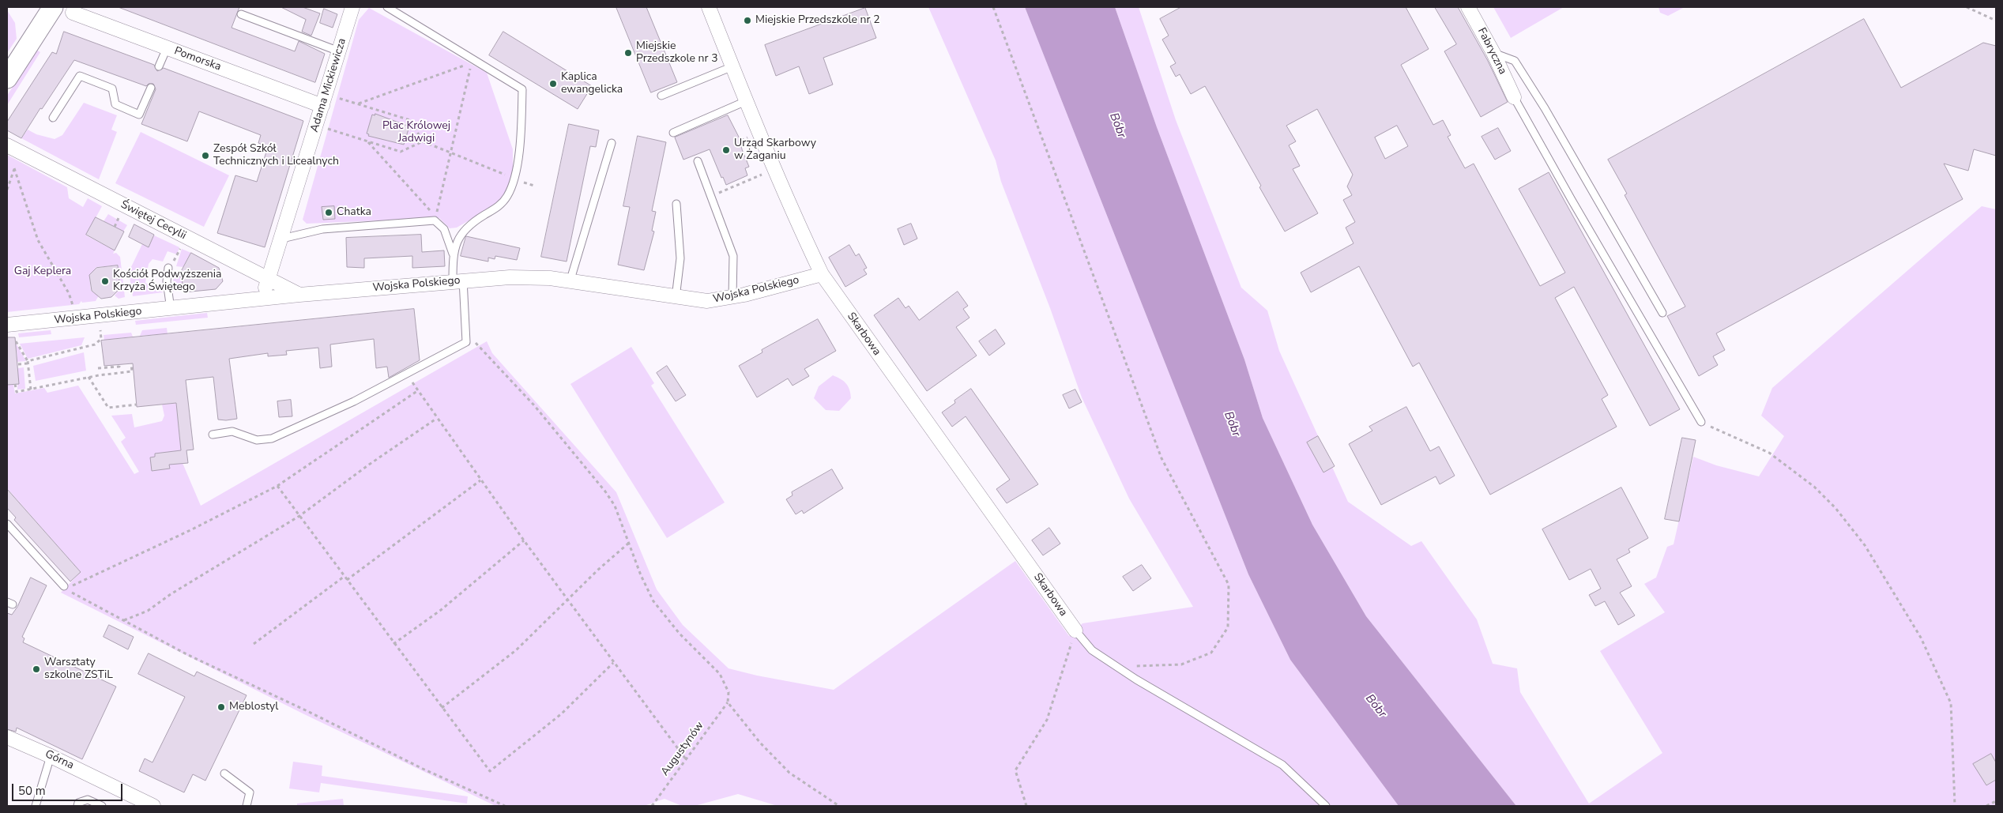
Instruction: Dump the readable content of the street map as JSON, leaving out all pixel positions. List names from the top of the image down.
{
  "streets": {
    "street": [
      "Fabryczna",
      "Pomorska",
      "Adama Mickiewicza",
      "Świętej Cecylii",
      "Wojska Polskiego",
      "Skarbowa",
      "Górna"
    ],
    "path": ["Augustynów"]
  },
  "crossings": [
    ["Pomorska", "Adama Mickiewicza"],
    ["Adama Mickiewicza", "Świętej Cecylii"],
    ["Adama Mickiewicza", "Wojska Polskiego"],
    ["Świętej Cecylii", "Wojska Polskiego"],
    ["Wojska Polskiego", "Skarbowa"]
  ],
  "water": ["Bóbr"],
  "parks": ["Plac Królowej Jadwigi", "Gaj Keplera"],
  "places": [
    "Miejskie Przedszkole nr 2",
    "Miejskie Przedszkole nr 3",
    "Kaplica ewangelicka",
    "Urząd Skarbowy w Żaganiu",
    "Zespół Szkół Technicznych i Licealnych",
    "Chatka",
    "Kościół Podwyższenia Krzyża Świętego",
    "Warsztaty szkolne ZSTiL",
    "Meblostyl"
  ],
  "scale_bar": "50 m"
}
